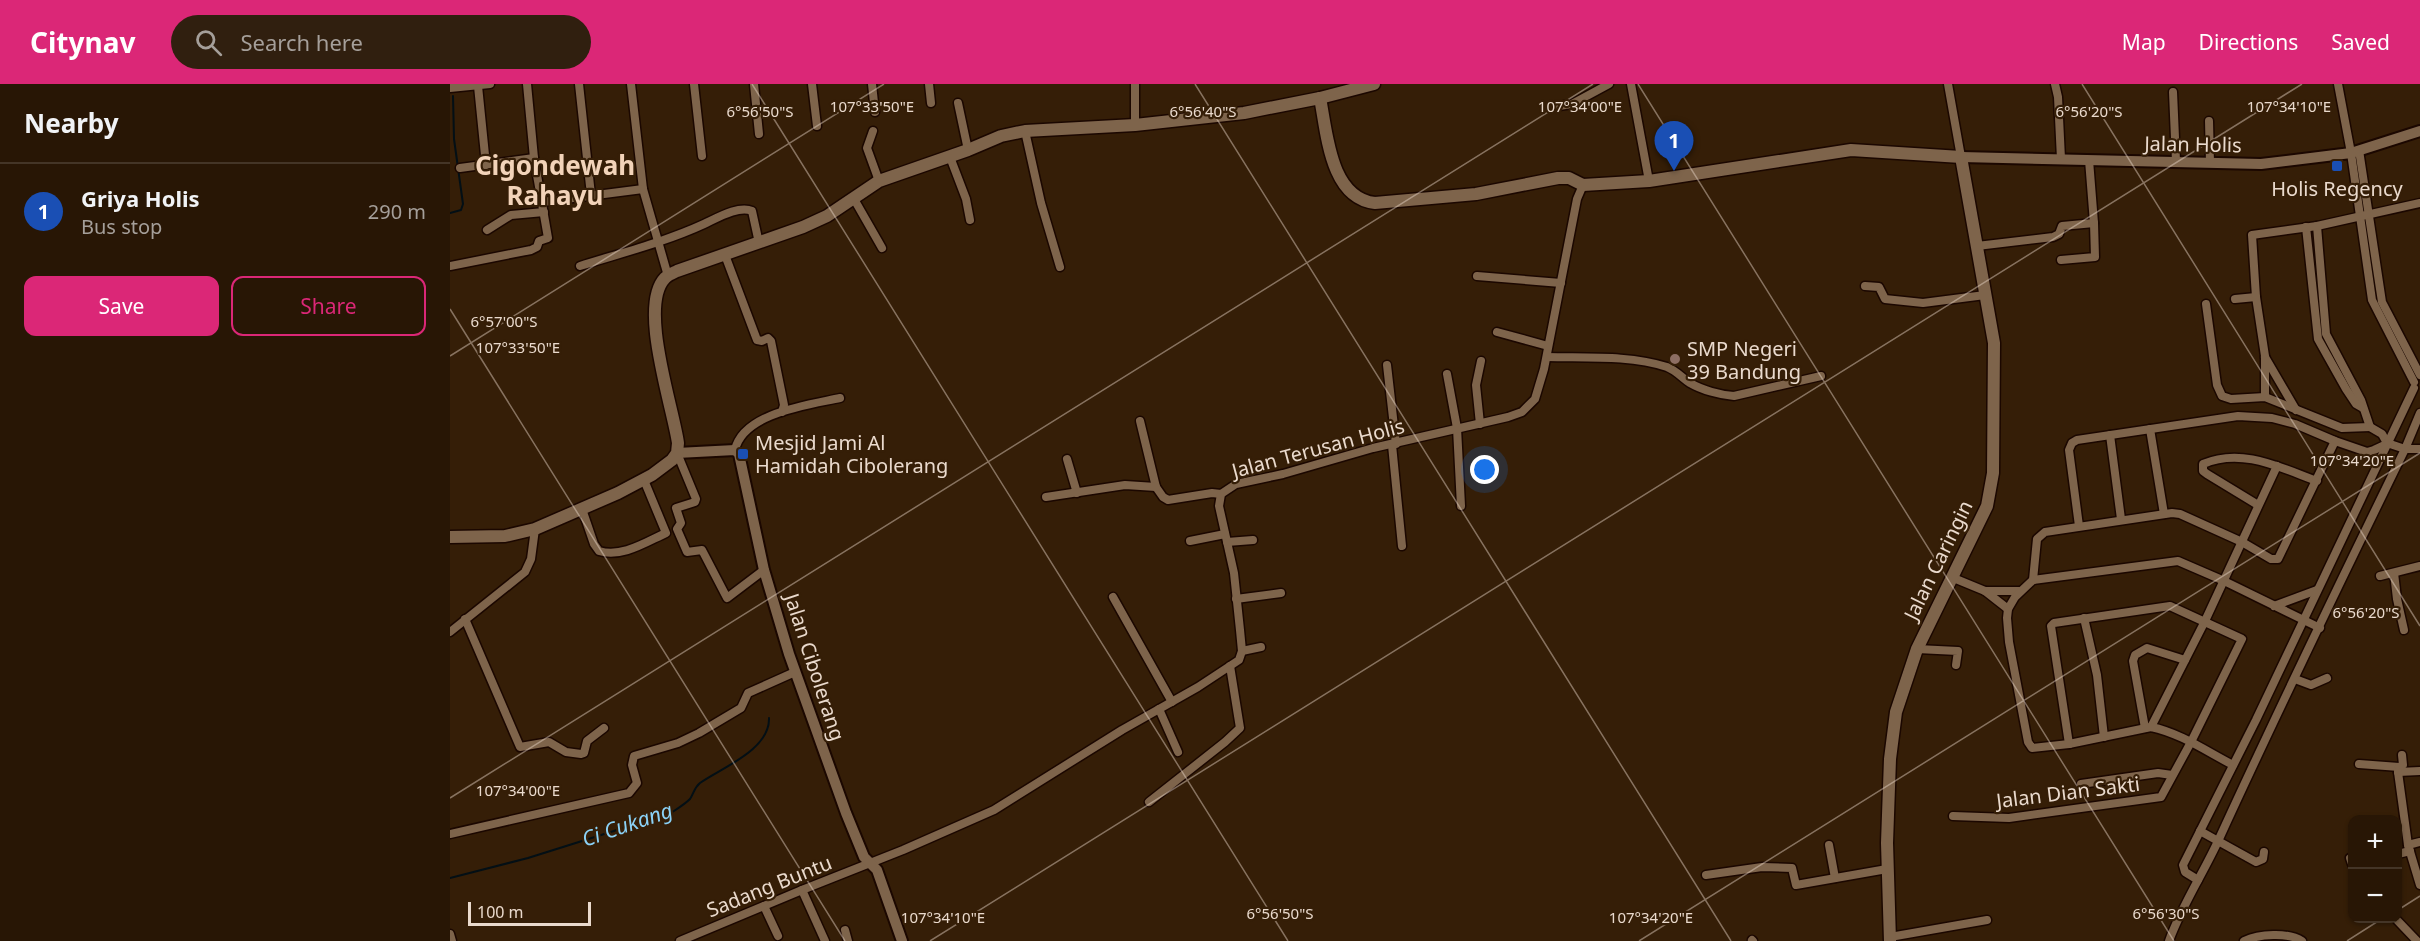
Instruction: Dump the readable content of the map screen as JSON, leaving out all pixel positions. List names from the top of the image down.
{
  "streets": {
    "main road": ["Jalan Caringin"],
    "street": [
      "Jalan Holis",
      "Jalan Terusan Holis",
      "Jalan Cibolerang",
      "Jalan Dian Sakti",
      "Sadang Buntu"
    ]
  },
  "crossings": [
    ["Jalan Holis", "Jalan Caringin"],
    ["Jalan Cibolerang", "Sadang Buntu"]
  ],
  "districts": ["Cigondewah Rahayu"],
  "water": ["Ci Cukang"],
  "places": {
    "transit": ["Holis Regency", "Mesjid Jami Al Hamidah Cibolerang"],
    "other": ["SMP Negeri 39 Bandung"]
  },
  "scale_bar": "100 m",
  "page": {
    "header": "Citynav",
    "search": "Search here",
    "nav": ["Map", "Directions", "Saved"],
    "heading": "Nearby",
    "pins": "1",
    "list": [
      {
        "mark": "1",
        "name": "Griya Holis",
        "note": "Bus stop",
        "value": "290 m"
      }
    ],
    "buttons": ["Save", "Share"],
    "map_buttons": ["+", "−"],
    "scale": "100 m"
  },
  "coordinates": [
    "107°33'50\"E",
    "107°34'00\"E",
    "107°34'10\"E",
    "6°56'50\"S",
    "6°56'40\"S",
    "6°56'20\"S",
    "6°57'00\"S",
    "107°34'20\"E",
    "6°56'30\"S"
  ]
}
